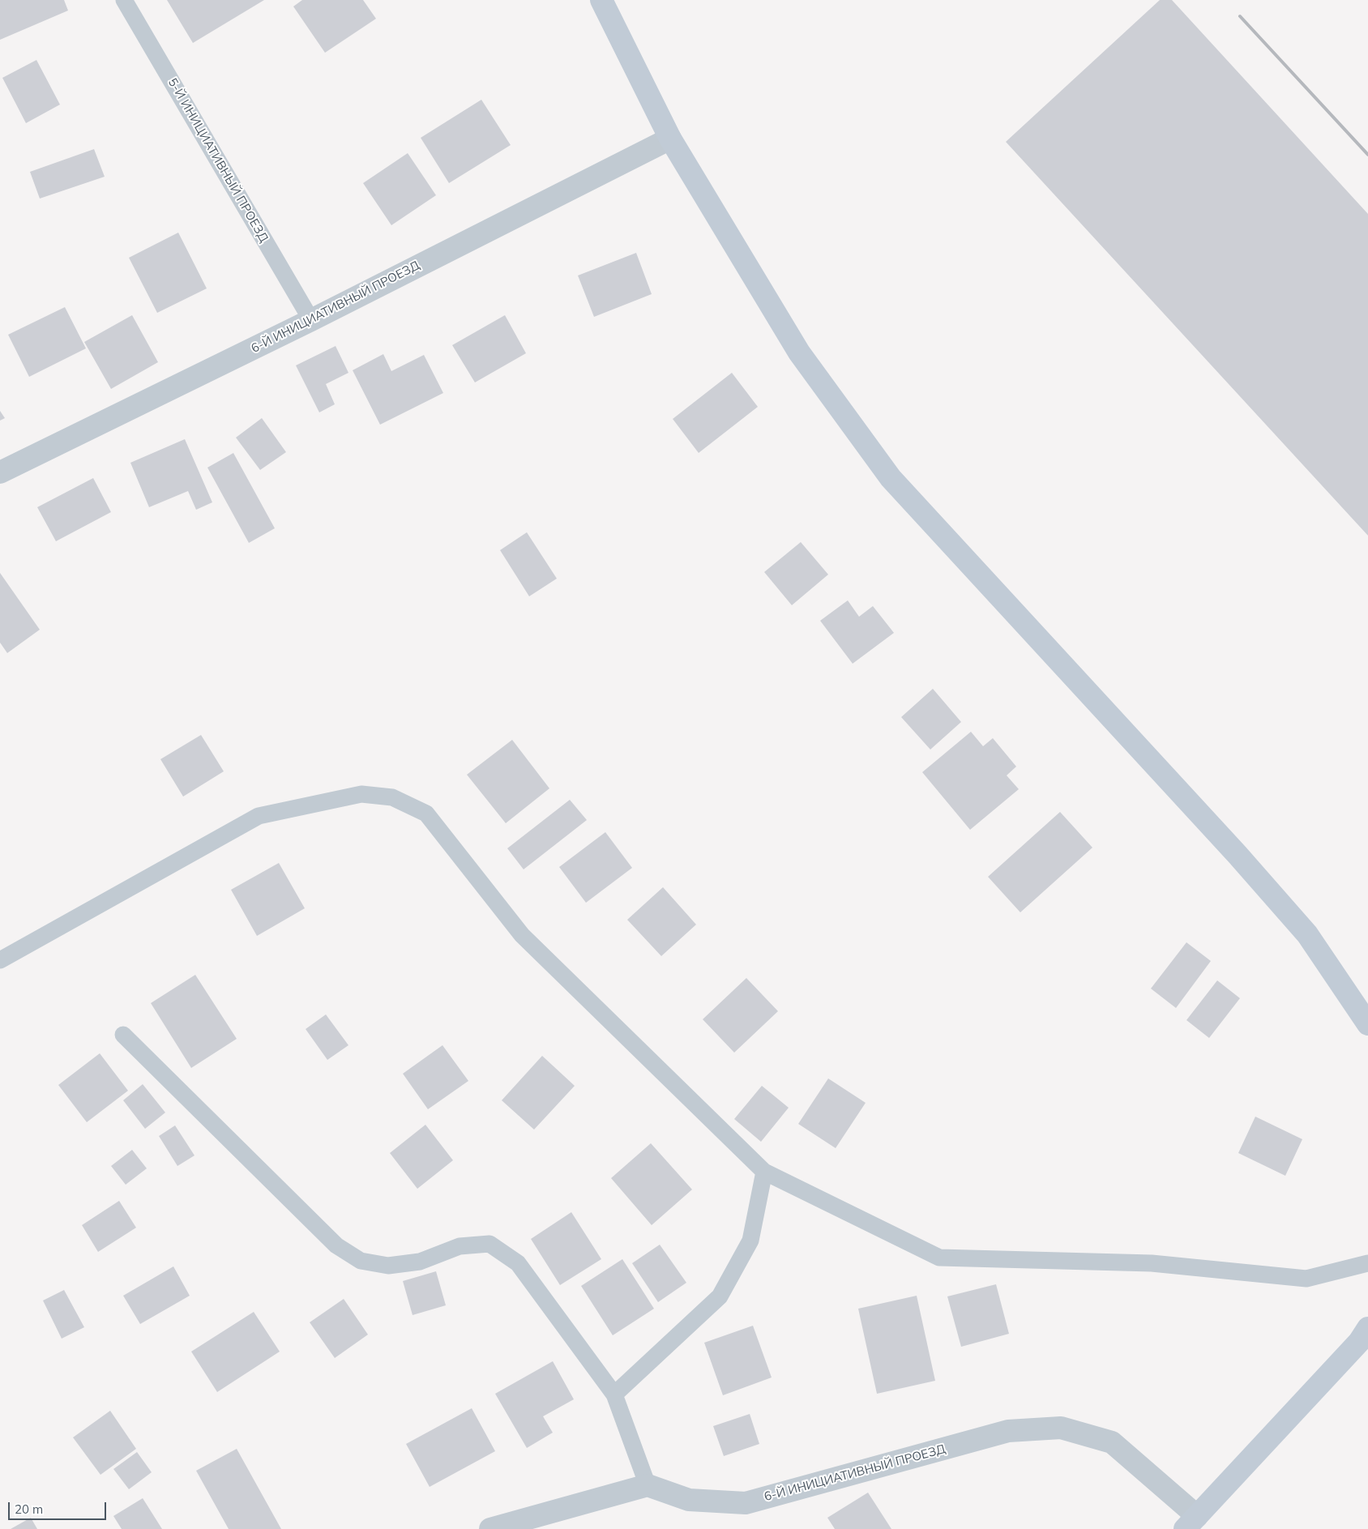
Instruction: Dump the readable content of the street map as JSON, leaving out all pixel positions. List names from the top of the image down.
{
  "streets": {
    "street": ["6-Й ИНИЦИАТИВНЫЙ ПРОЕЗД"],
    "lane": ["5-Й ИНИЦИАТИВНЫЙ ПРОЕЗД"]
  },
  "crossings": [
    ["5-Й ИНИЦИАТИВНЫЙ ПРОЕЗД", "6-Й ИНИЦИАТИВНЫЙ ПРОЕЗД"]
  ],
  "scale_bar": "20 m"
}
